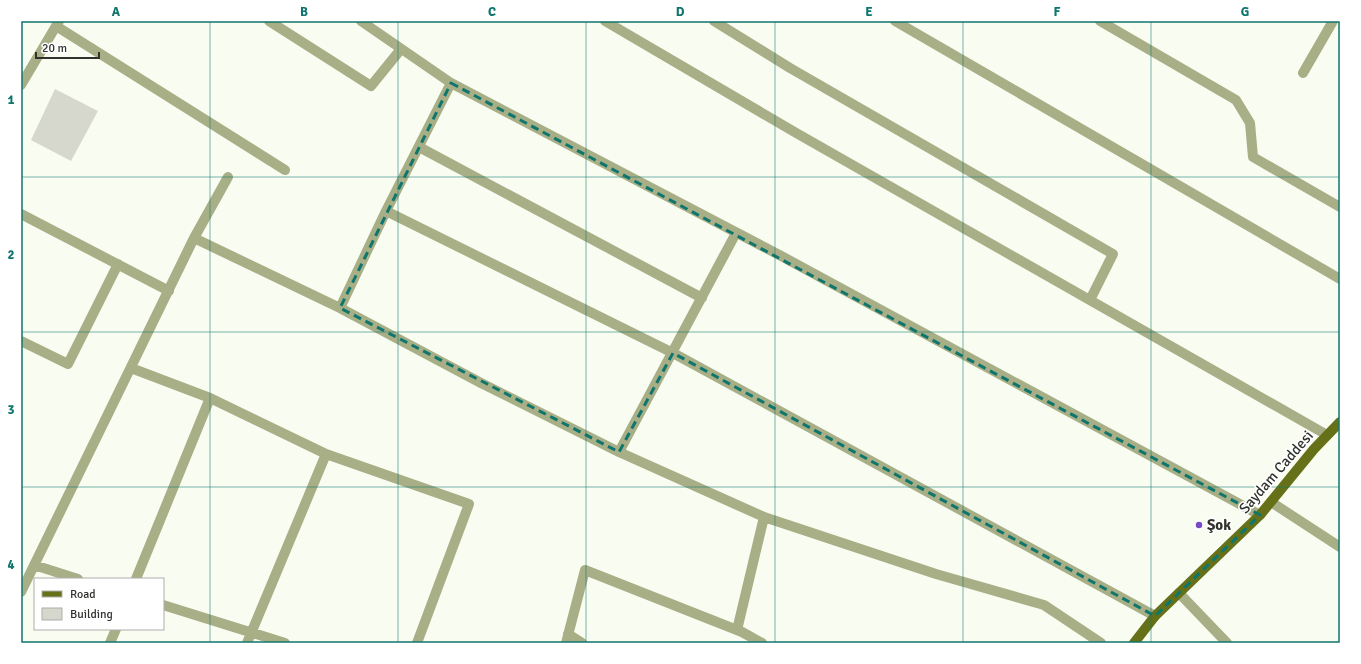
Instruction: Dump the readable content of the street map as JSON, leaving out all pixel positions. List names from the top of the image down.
{
  "streets": {
    "main road": ["Saydam Caddesi"]
  },
  "places": ["Şok"],
  "legend": ["Road", "Building"],
  "scale_bar": "20 m",
  "grid": {
    "columns": [
      "A",
      "B",
      "C",
      "D",
      "E",
      "F",
      "G"
    ],
    "rows": [
      "1",
      "2",
      "3",
      "4"
    ]
  }
}
